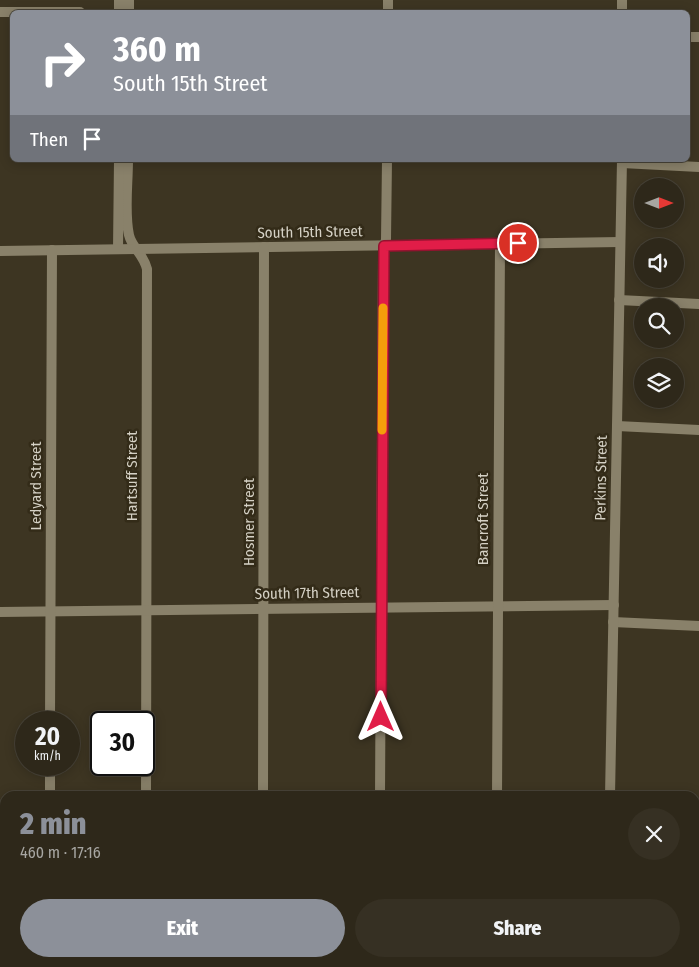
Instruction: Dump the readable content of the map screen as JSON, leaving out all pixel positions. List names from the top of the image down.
{
  "streets": {
    "street": [
      "South 15th Street",
      "Hartsuff Street",
      "Perkins Street",
      "Ledyard Street",
      "Bancroft Street",
      "Hosmer Street",
      "South 17th Street"
    ]
  },
  "crossings": [
    ["South 15th Street", "Hartsuff Street"],
    ["South 15th Street", "Perkins Street"],
    ["South 15th Street", "Ledyard Street"],
    ["South 15th Street", "Bancroft Street"],
    ["South 15th Street", "Hosmer Street"],
    ["Hartsuff Street", "South 17th Street"],
    ["Perkins Street", "South 17th Street"],
    ["Ledyard Street", "South 17th Street"],
    ["Bancroft Street", "South 17th Street"],
    ["Hosmer Street", "South 17th Street"]
  ],
  "north": "right",
  "page": {
    "turn": ["360 m", "South 15th Street"],
    "then": "Then",
    "speed": "20 km/h",
    "limit": "30",
    "heading": ["2 min", "460 m · 17:16"],
    "buttons": ["Exit", "Share"]
  }
}
